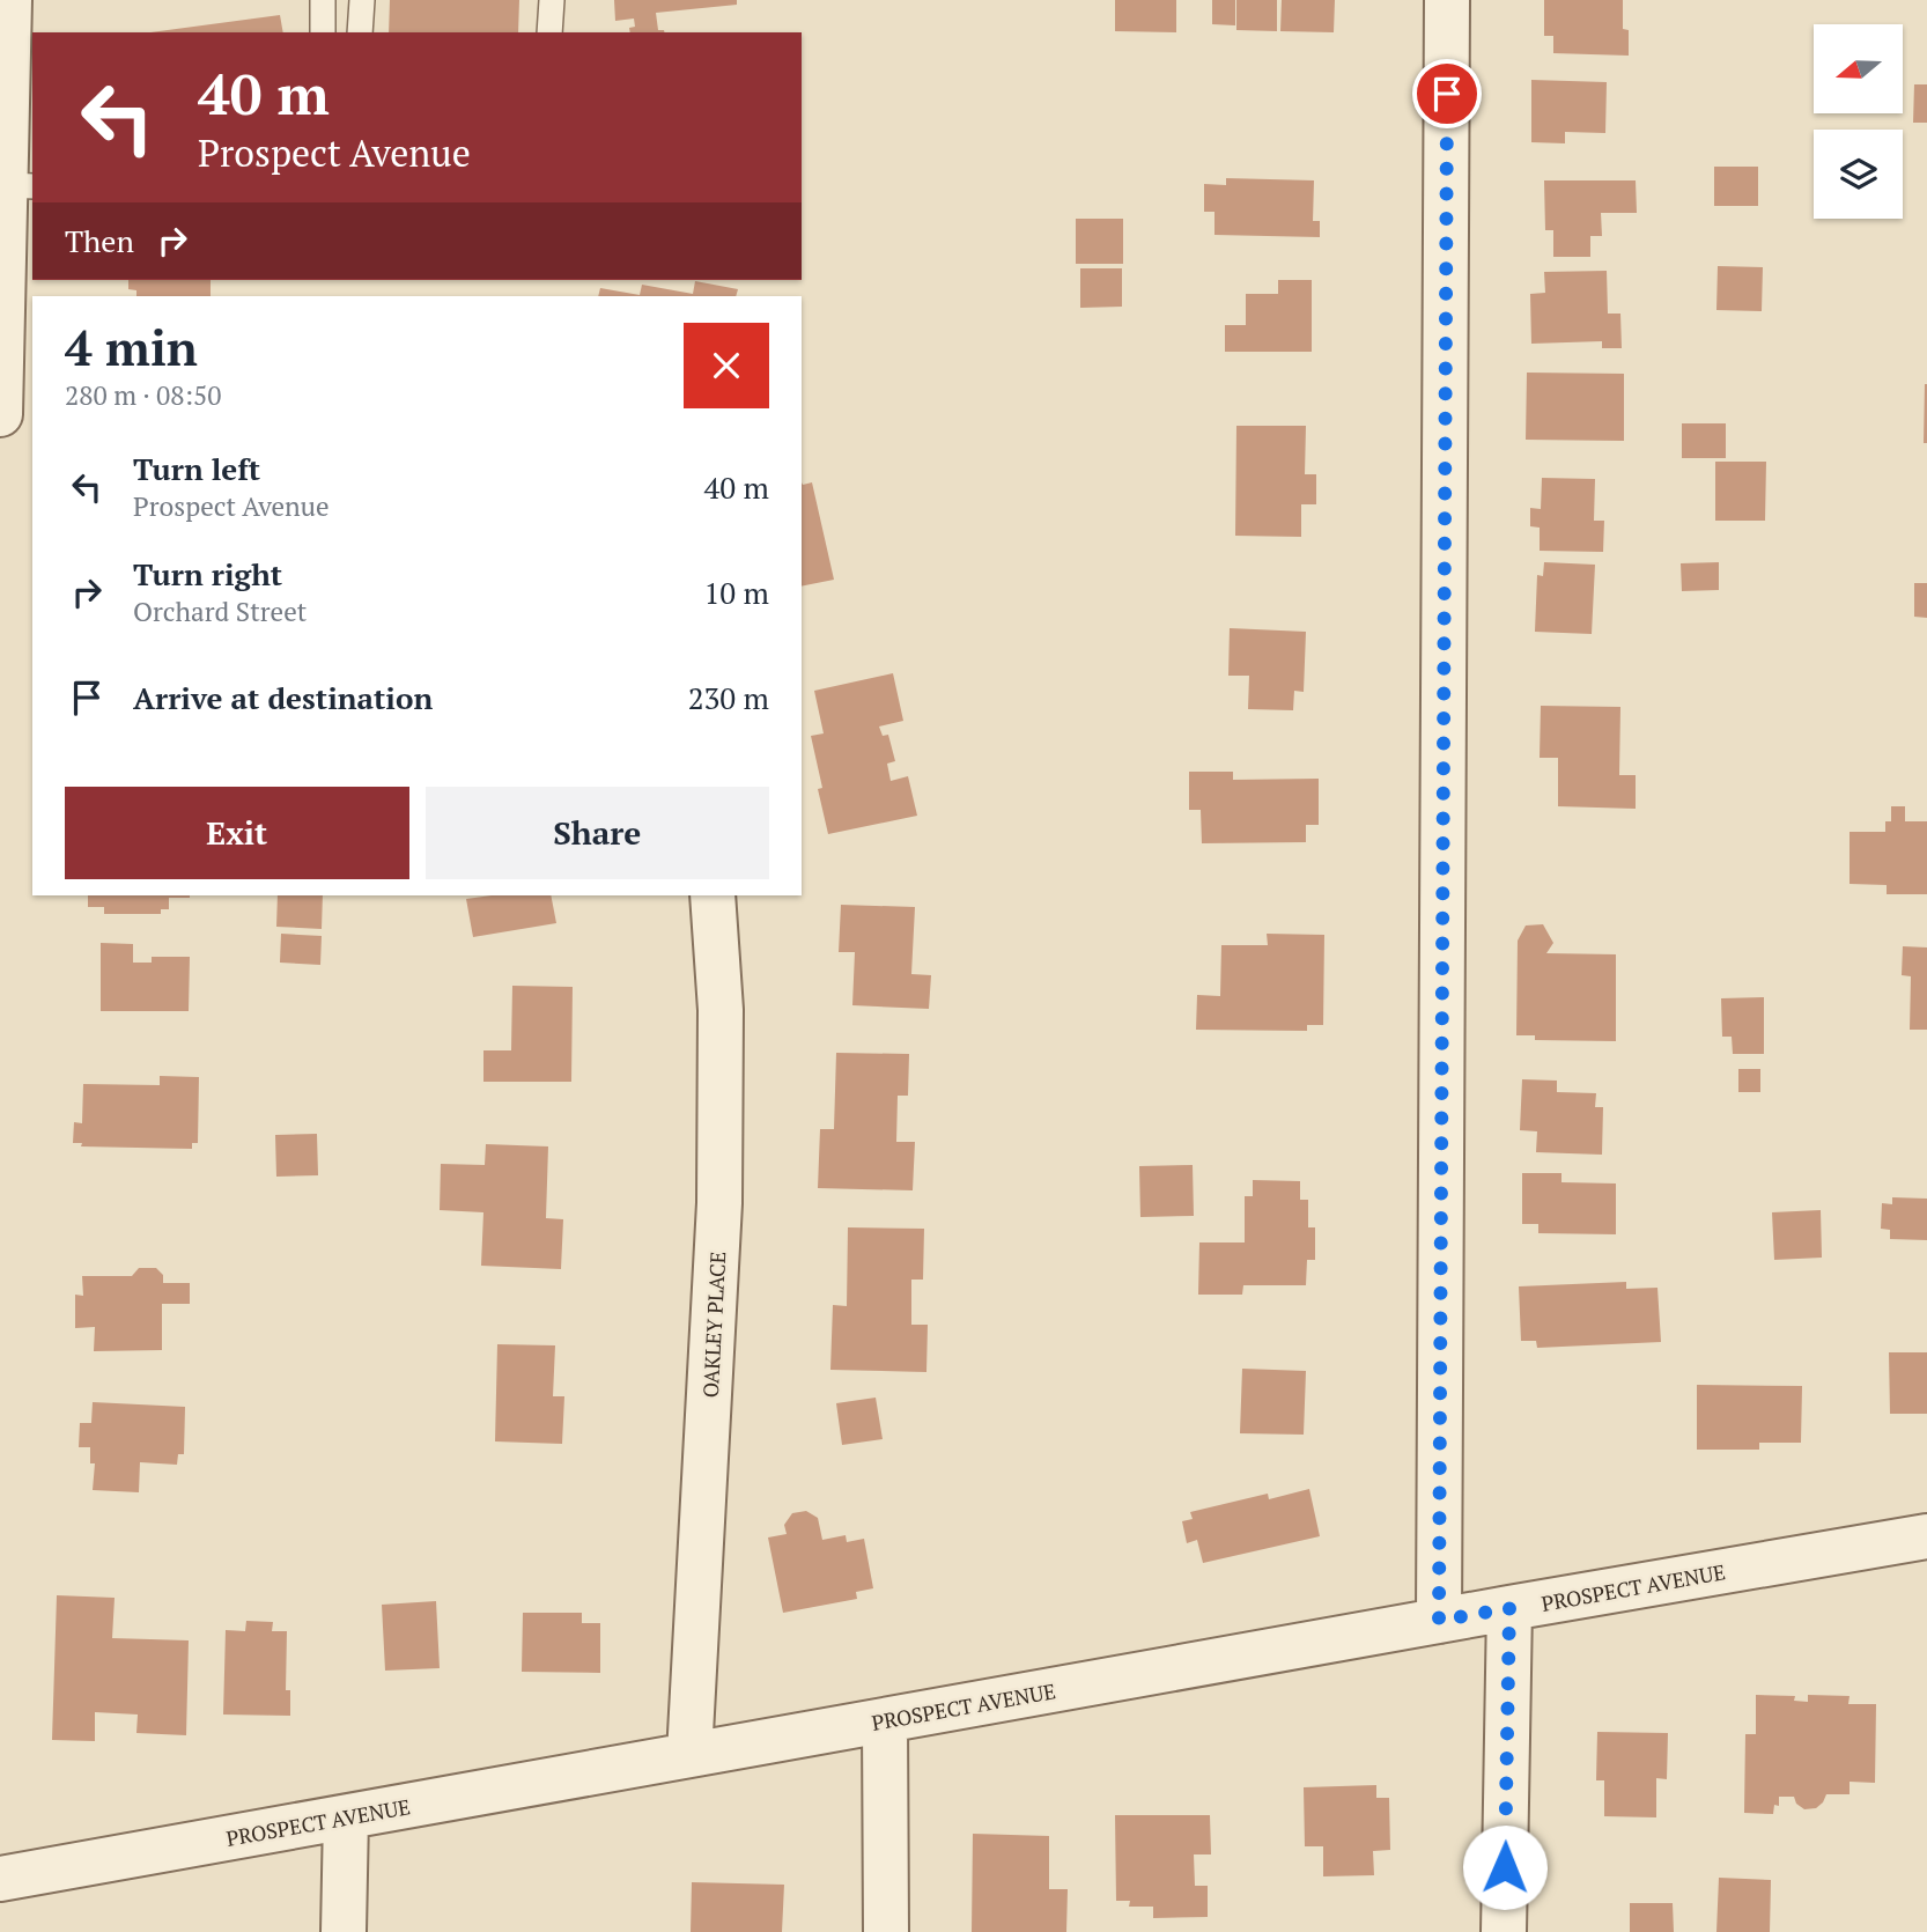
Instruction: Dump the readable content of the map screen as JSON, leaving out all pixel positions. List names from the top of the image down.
{
  "streets": {
    "street": ["OAKLEY PLACE", "PROSPECT AVENUE"]
  },
  "crossings": [
    ["OAKLEY PLACE", "PROSPECT AVENUE"]
  ],
  "north": "left",
  "page": {
    "turn": ["40 m", "Prospect Avenue"],
    "then": "Then",
    "heading": ["4 min", "280 m · 08:50"],
    "list": [
      {
        "name": "Turn left",
        "note": "Prospect Avenue",
        "value": "40 m"
      },
      {
        "name": "Turn right",
        "note": "Orchard Street",
        "value": "10 m"
      },
      {
        "name": "Arrive at destination",
        "value": "230 m"
      }
    ],
    "buttons": ["Exit", "Share"]
  }
}
